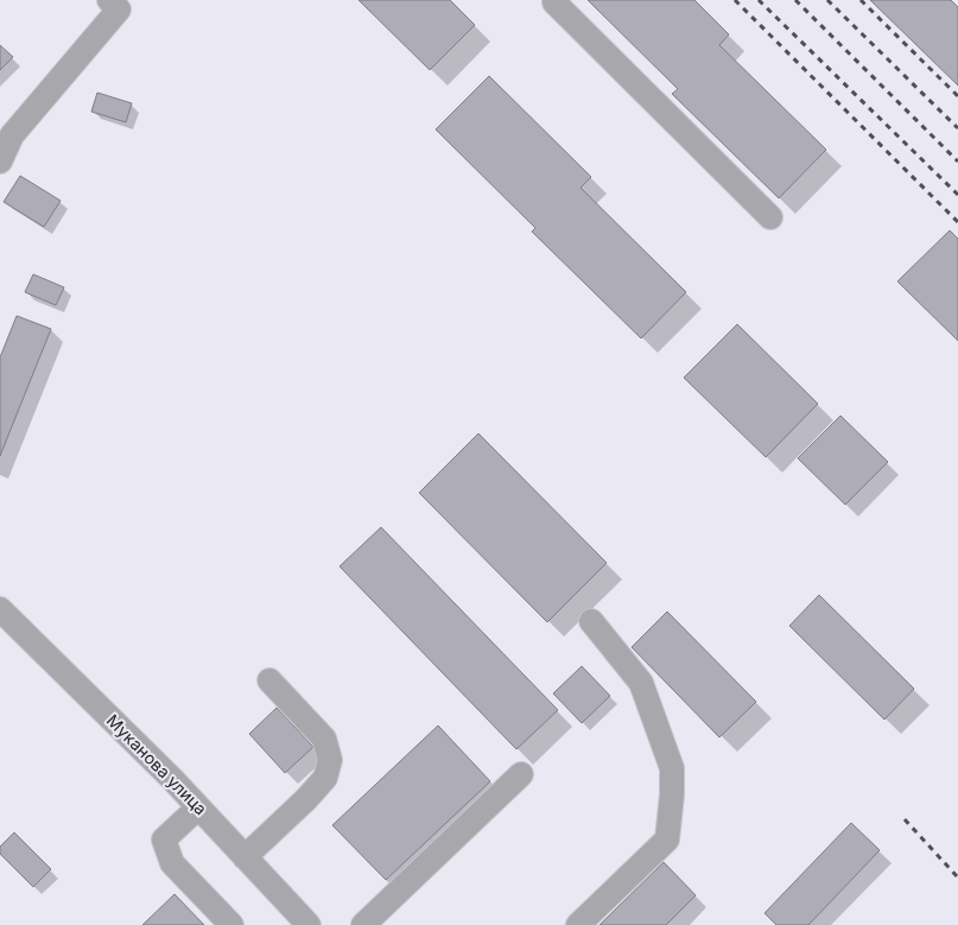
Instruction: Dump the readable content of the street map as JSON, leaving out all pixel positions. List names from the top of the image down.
{
  "streets": {
    "street": ["Муканова улица"]
  }
}
